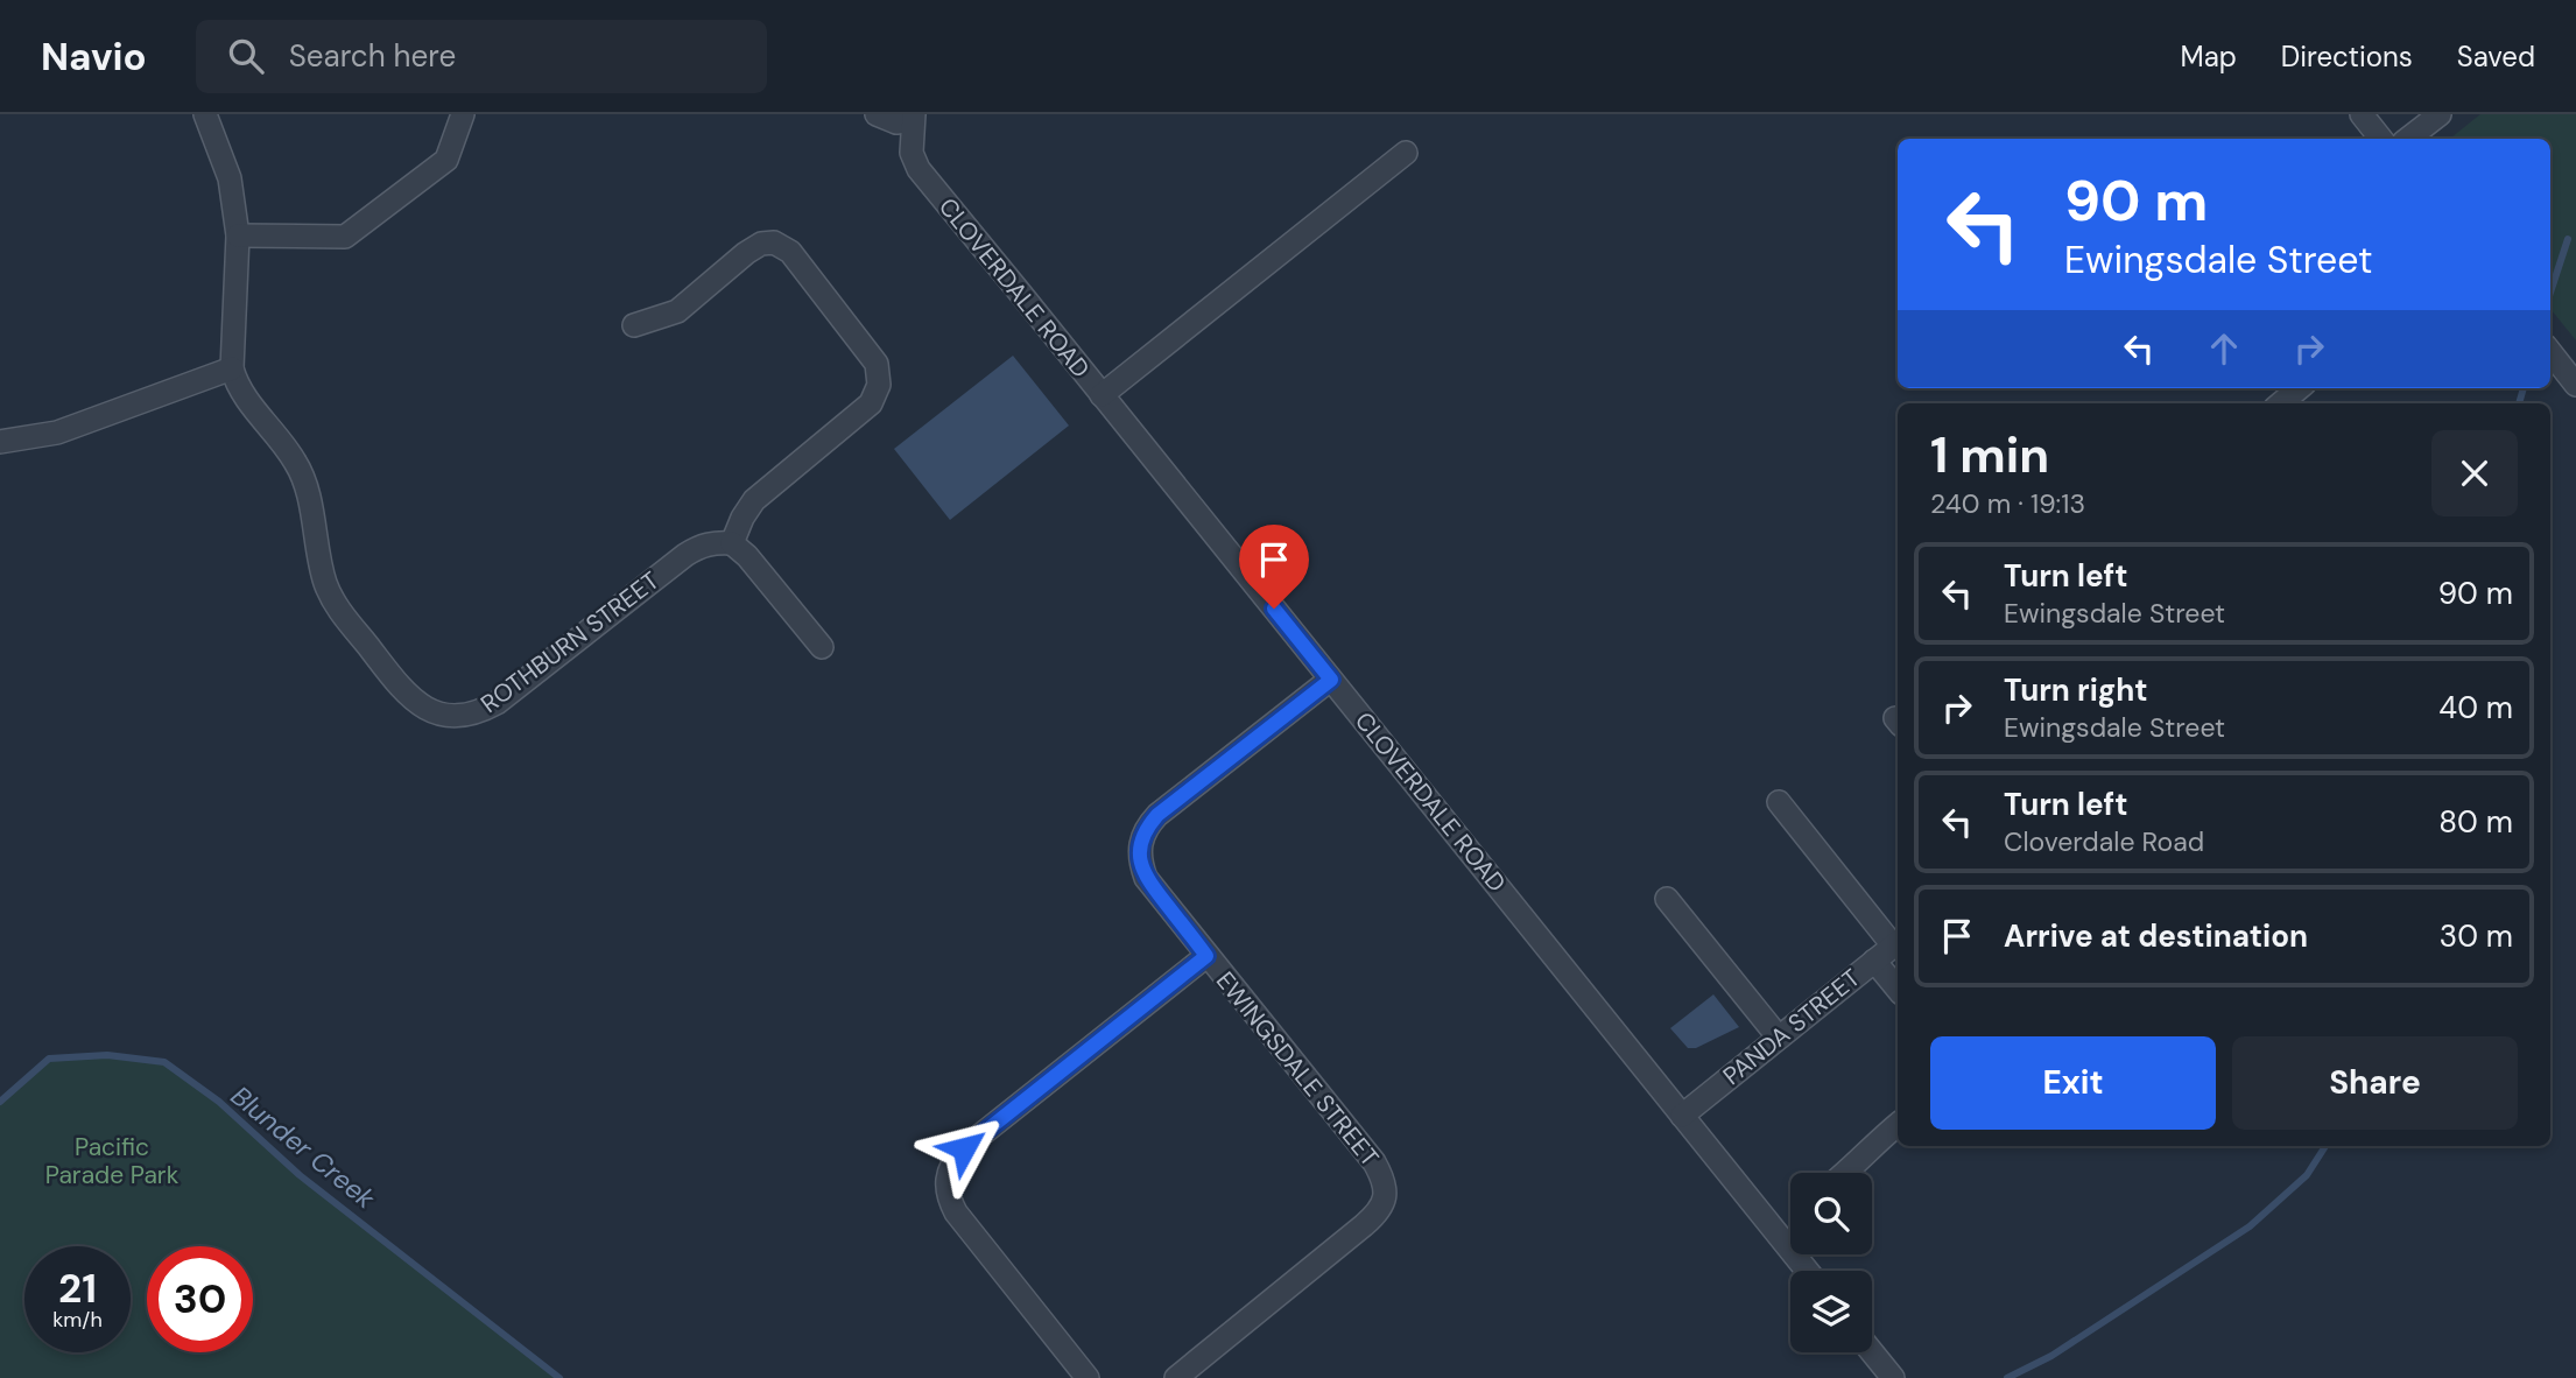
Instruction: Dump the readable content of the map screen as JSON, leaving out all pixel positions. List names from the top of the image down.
{
  "streets": {
    "street": [
      "CLOVERDALE ROAD",
      "ROTHBURN STREET",
      "PANDA STREET",
      "EWINGSDALE STREET"
    ]
  },
  "crossings": [
    ["CLOVERDALE ROAD", "PANDA STREET"],
    ["CLOVERDALE ROAD", "EWINGSDALE STREET"]
  ],
  "water": ["Blunder Creek"],
  "parks": ["Pacific Parade Park"],
  "page": {
    "header": "Navio",
    "search": "Search here",
    "nav": ["Map", "Directions", "Saved"],
    "turn": ["90 m", "Ewingsdale Street"],
    "heading": ["1 min", "240 m · 19:13"],
    "list": [
      {
        "name": "Turn left",
        "note": "Ewingsdale Street",
        "value": "90 m"
      },
      {
        "name": "Turn right",
        "note": "Ewingsdale Street",
        "value": "40 m"
      },
      {
        "name": "Turn left",
        "note": "Cloverdale Road",
        "value": "80 m"
      },
      {
        "name": "Arrive at destination",
        "value": "30 m"
      }
    ],
    "buttons": ["Exit", "Share"],
    "speed": "21 km/h",
    "limit": "30"
  }
}
